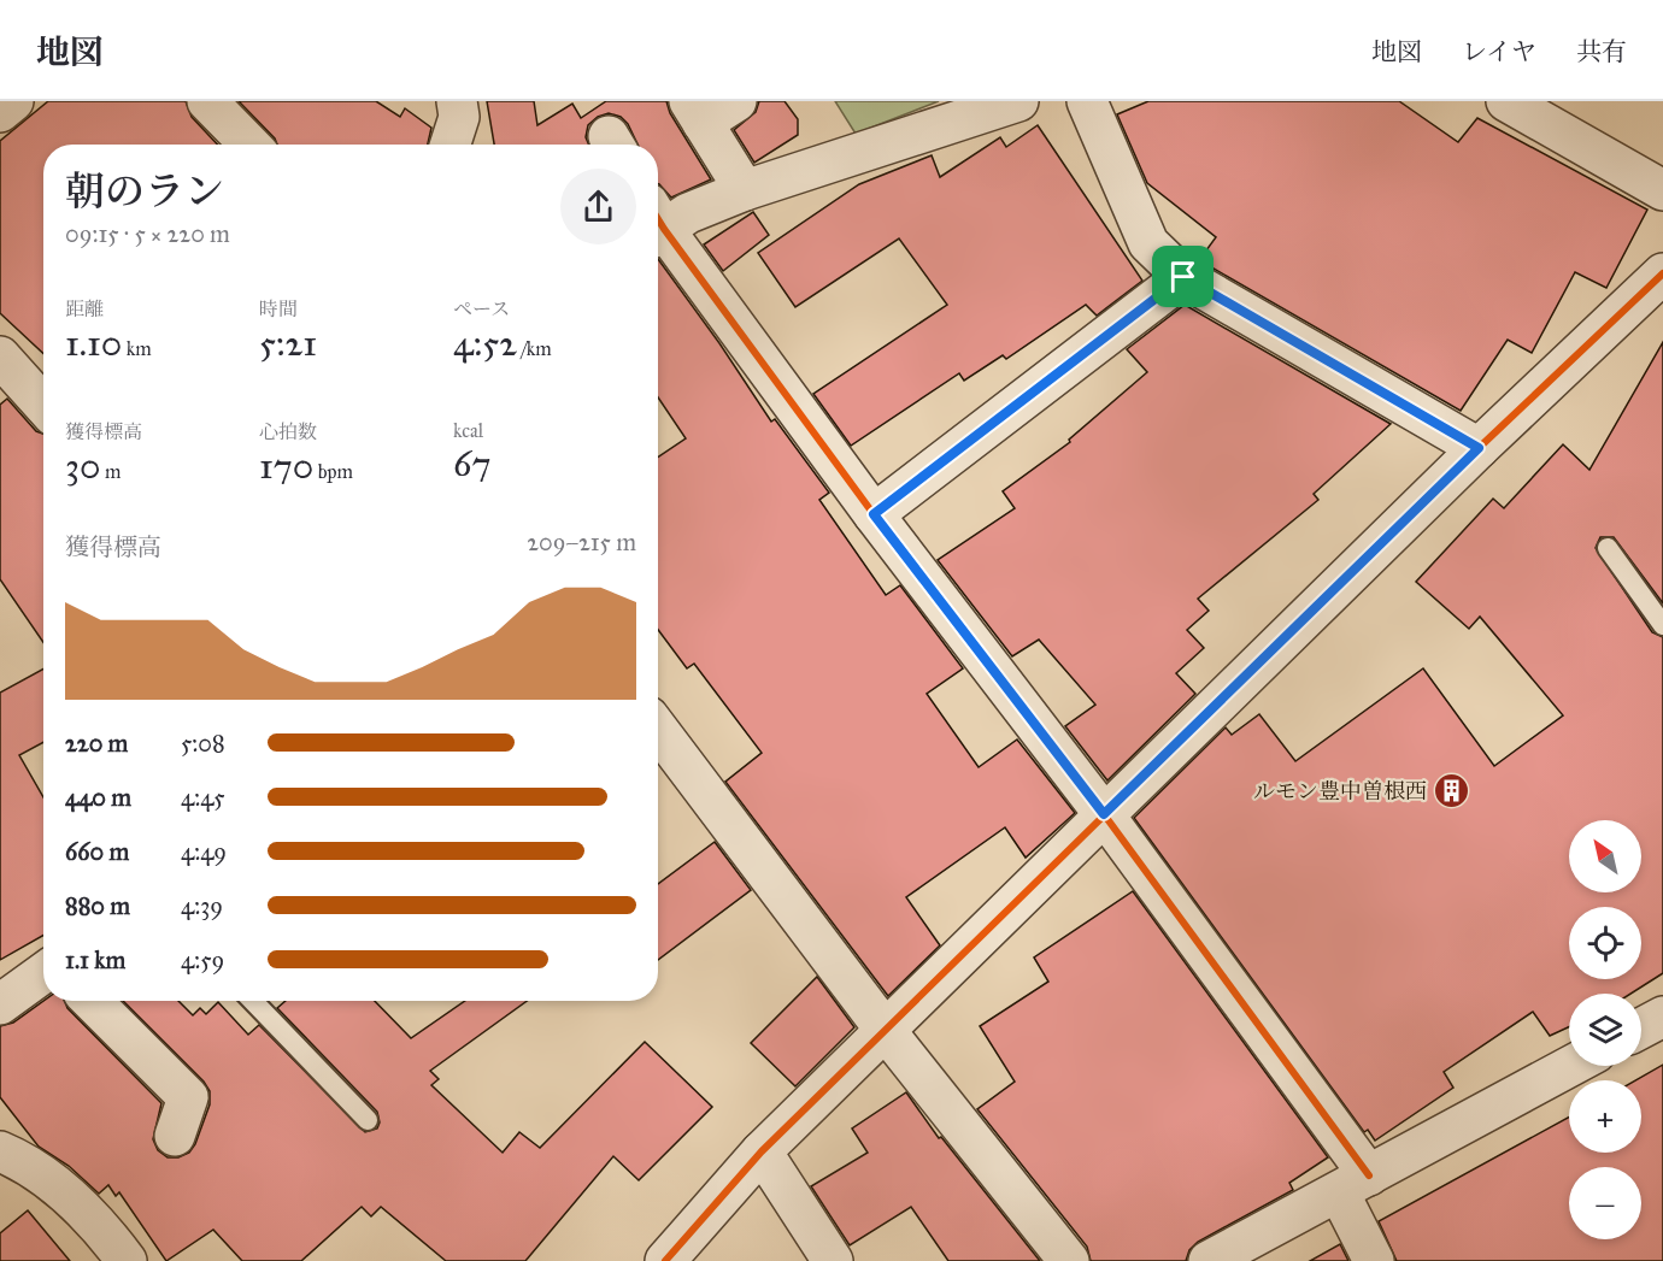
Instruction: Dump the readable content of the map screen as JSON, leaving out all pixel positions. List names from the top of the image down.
{
  "places": {
    "building": ["ルモン豊中曽根西"]
  },
  "north": "top left",
  "page": {
    "header": "地図",
    "nav": ["地図", "レイヤ", "共有"],
    "heading": ["朝のラン", "09:15 · 5 × 220 m"],
    "stats": [
      ["距離", "1.10 km"],
      ["時間", "5:21"],
      ["ペース", "4:52 /km"],
      ["獲得標高", "30 m"],
      ["心拍数", "170 bpm"],
      ["kcal", "67"]
    ],
    "chart": ["獲得標高", "209–215 m"],
    "list": [
      {
        "name": "220 m",
        "note": "5:08"
      },
      {
        "name": "440 m",
        "note": "4:45"
      },
      {
        "name": "660 m",
        "note": "4:49"
      },
      {
        "name": "880 m",
        "note": "4:39"
      },
      {
        "name": "1.1 km",
        "note": "4:59"
      }
    ],
    "map_buttons": ["+", "−"]
  }
}
